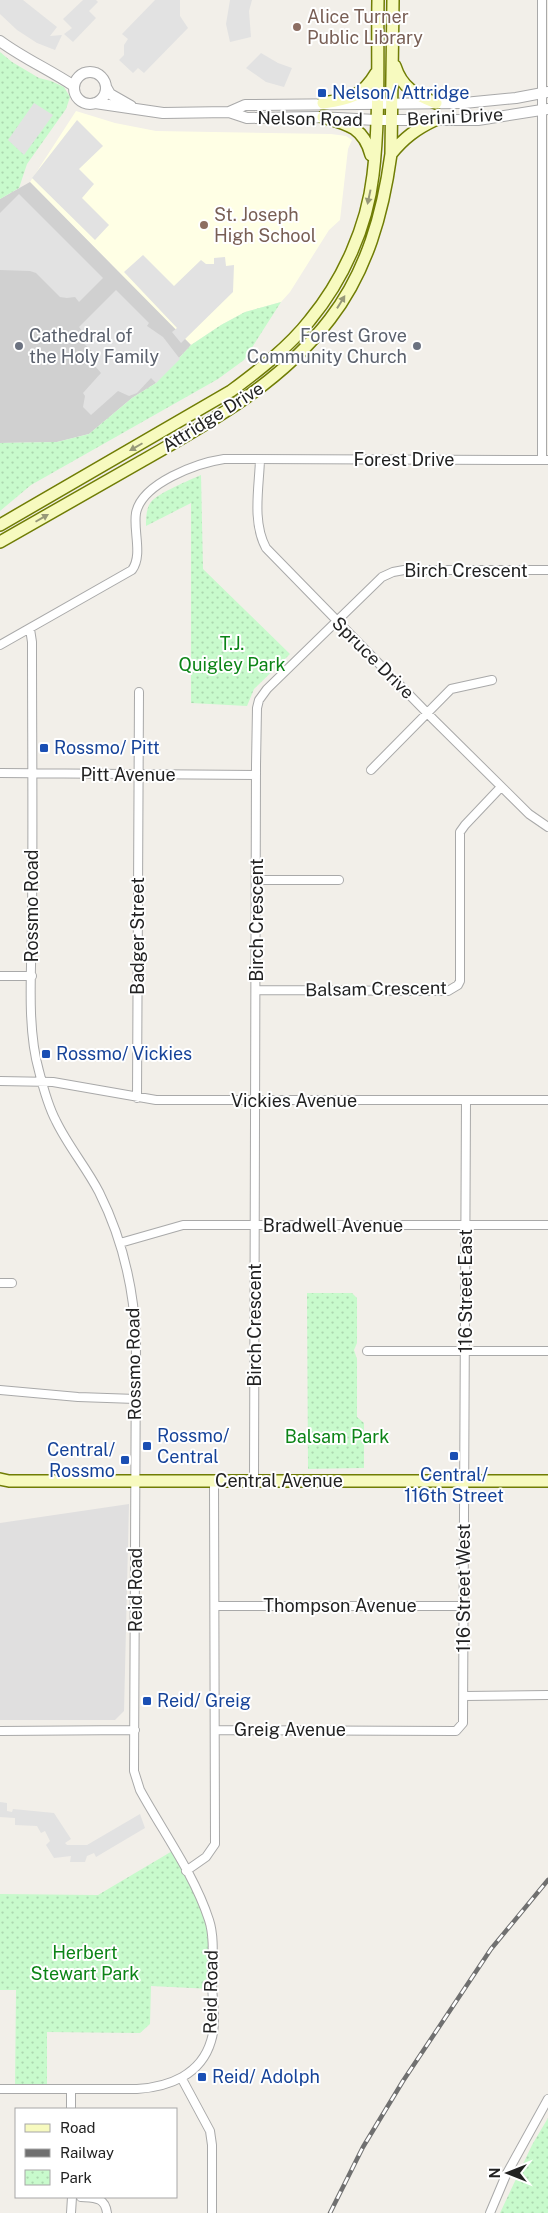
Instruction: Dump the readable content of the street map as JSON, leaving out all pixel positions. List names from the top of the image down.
{
  "streets": {
    "main road": ["Attridge Drive", "Central Avenue"],
    "street": [
      "Berini Drive",
      "Nelson Road",
      "Forest Drive",
      "Birch Crescent",
      "Spruce Drive",
      "Pitt Avenue",
      "Rossmo Road",
      "Badger Street",
      "Balsam Crescent",
      "Vickies Avenue",
      "Bradwell Avenue",
      "116 Street East",
      "116 Street West",
      "Reid Road",
      "Thompson Avenue",
      "Greig Avenue"
    ]
  },
  "crossings": [
    ["Berini Drive", "Nelson Road"],
    ["Berini Drive", "Attridge Drive"],
    ["Nelson Road", "Attridge Drive"],
    ["Forest Drive", "Spruce Drive"],
    ["Birch Crescent", "Spruce Drive"],
    ["Birch Crescent", "Pitt Avenue"],
    ["Birch Crescent", "Balsam Crescent"],
    ["Birch Crescent", "Vickies Avenue"],
    ["Birch Crescent", "Bradwell Avenue"],
    ["Birch Crescent", "Central Avenue"],
    ["Spruce Drive", "Balsam Crescent"],
    ["Pitt Avenue", "Rossmo Road"],
    ["Pitt Avenue", "Badger Street"],
    ["Rossmo Road", "Vickies Avenue"],
    ["Rossmo Road", "Bradwell Avenue"],
    ["Rossmo Road", "Central Avenue"],
    ["Rossmo Road", "Reid Road"],
    ["Badger Street", "Vickies Avenue"],
    ["Vickies Avenue", "116 Street East"],
    ["Bradwell Avenue", "116 Street East"],
    ["116 Street East", "Central Avenue"],
    ["116 Street East", "116 Street West"],
    ["Central Avenue", "116 Street West"],
    ["Central Avenue", "Reid Road"],
    ["Central Avenue", "Greig Avenue"],
    ["116 Street West", "Thompson Avenue"],
    ["116 Street West", "Greig Avenue"],
    ["Thompson Avenue", "Greig Avenue"]
  ],
  "parks": ["T.J. Quigley Park", "Balsam Park", "Herbert Stewart Park"],
  "places": {
    "other": [
      "Alice Turner Public Library",
      "St. Joseph High School",
      "Cathedral of the Holy Family",
      "Forest Grove Community Church"
    ],
    "transit": [
      "Nelson/ Attridge",
      "Rossmo/ Pitt",
      "Rossmo/ Vickies",
      "Rossmo/ Central",
      "Central/ 116th Street",
      "Central/ Rossmo",
      "Reid/ Greig",
      "Reid/ Adolph"
    ]
  },
  "legend": ["Road", "Railway", "Park"],
  "north": "left"
}
